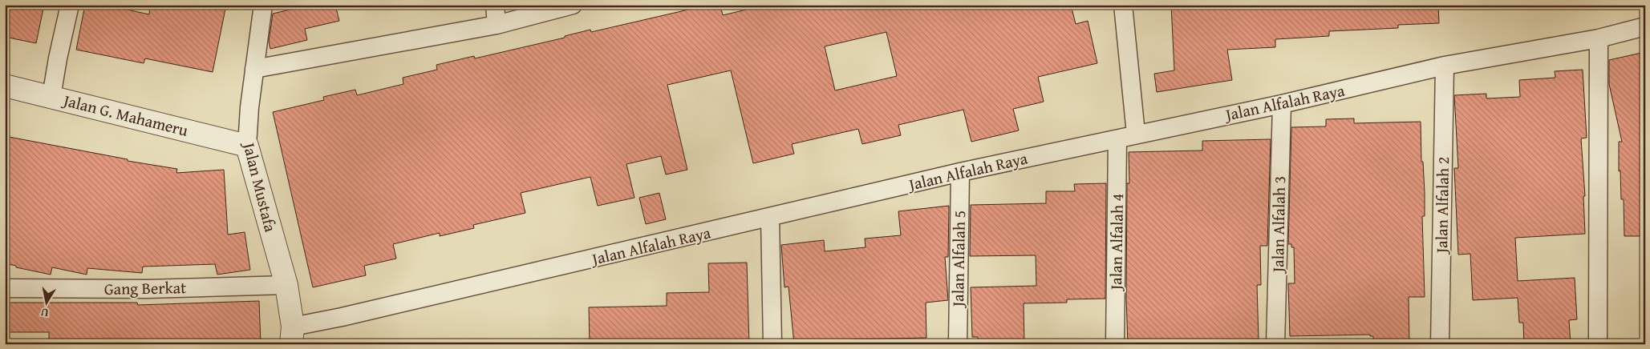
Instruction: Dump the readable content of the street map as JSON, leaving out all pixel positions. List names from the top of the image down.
{
  "streets": {
    "street": [
      "Jalan Alfalah Raya",
      "Jalan G. Mahameru",
      "Jalan Mustafa",
      "Jalan Alfalah 2",
      "Jalan Alfalah 3",
      "Jalan Alfalah 4",
      "Jalan Alfalah 5",
      "Gang Berkat"
    ]
  },
  "crossings": [
    ["Jalan Alfalah Raya", "Jalan Mustafa"],
    ["Jalan Alfalah Raya", "Jalan Alfalah 2"],
    ["Jalan Alfalah Raya", "Jalan Alfalah 3"],
    ["Jalan Alfalah Raya", "Jalan Alfalah 4"],
    ["Jalan Alfalah Raya", "Jalan Alfalah 5"],
    ["Jalan G. Mahameru", "Jalan Mustafa"],
    ["Jalan Mustafa", "Gang Berkat"]
  ],
  "north": "bottom"
}
